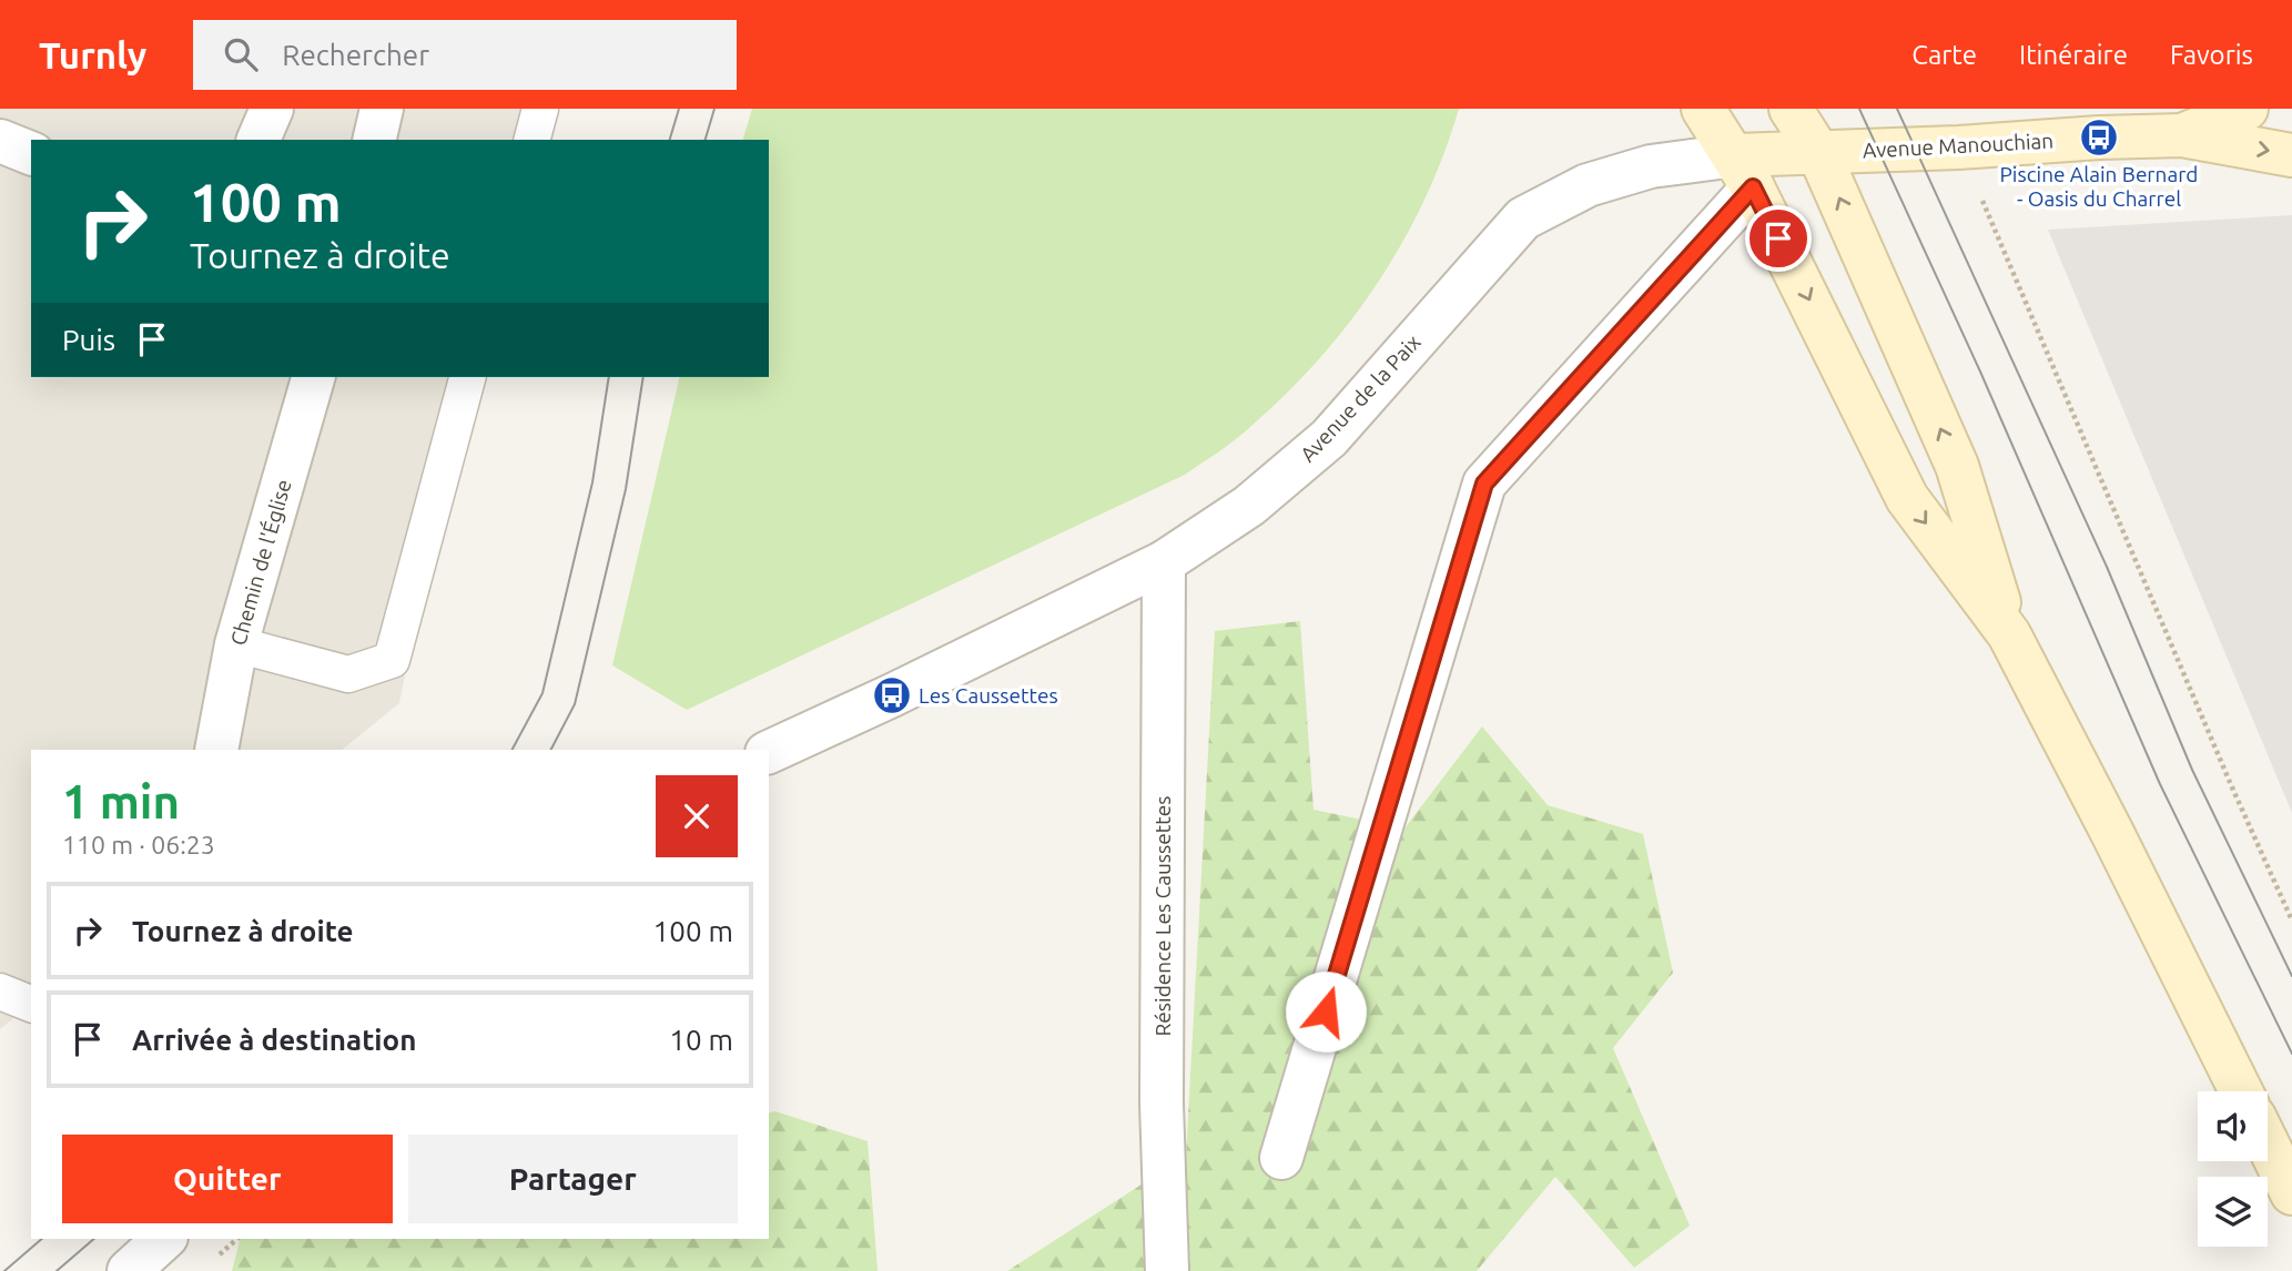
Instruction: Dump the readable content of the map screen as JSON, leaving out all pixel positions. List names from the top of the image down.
{
  "streets": {
    "main road": ["Avenue Manouchian"],
    "street": ["Avenue de la Paix", "Chemin de l'Église", "Résidence Les Caussettes"]
  },
  "crossings": [
    ["Avenue Manouchian", "Avenue de la Paix"],
    ["Avenue de la Paix", "Résidence Les Caussettes"]
  ],
  "places": {
    "bus stop": ["Piscine Alain Bernard - Oasis du Charrel", "Les Caussettes"]
  },
  "page": {
    "header": "Turnly",
    "search": "Rechercher",
    "nav": ["Carte", "Itinéraire", "Favoris"],
    "turn": ["100 m", "Tournez à droite"],
    "then": "Puis",
    "heading": ["1 min", "110 m · 06:23"],
    "list": [
      {
        "name": "Tournez à droite",
        "value": "100 m"
      },
      {
        "name": "Arrivée à destination",
        "value": "10 m"
      }
    ],
    "buttons": ["Quitter", "Partager"]
  }
}
